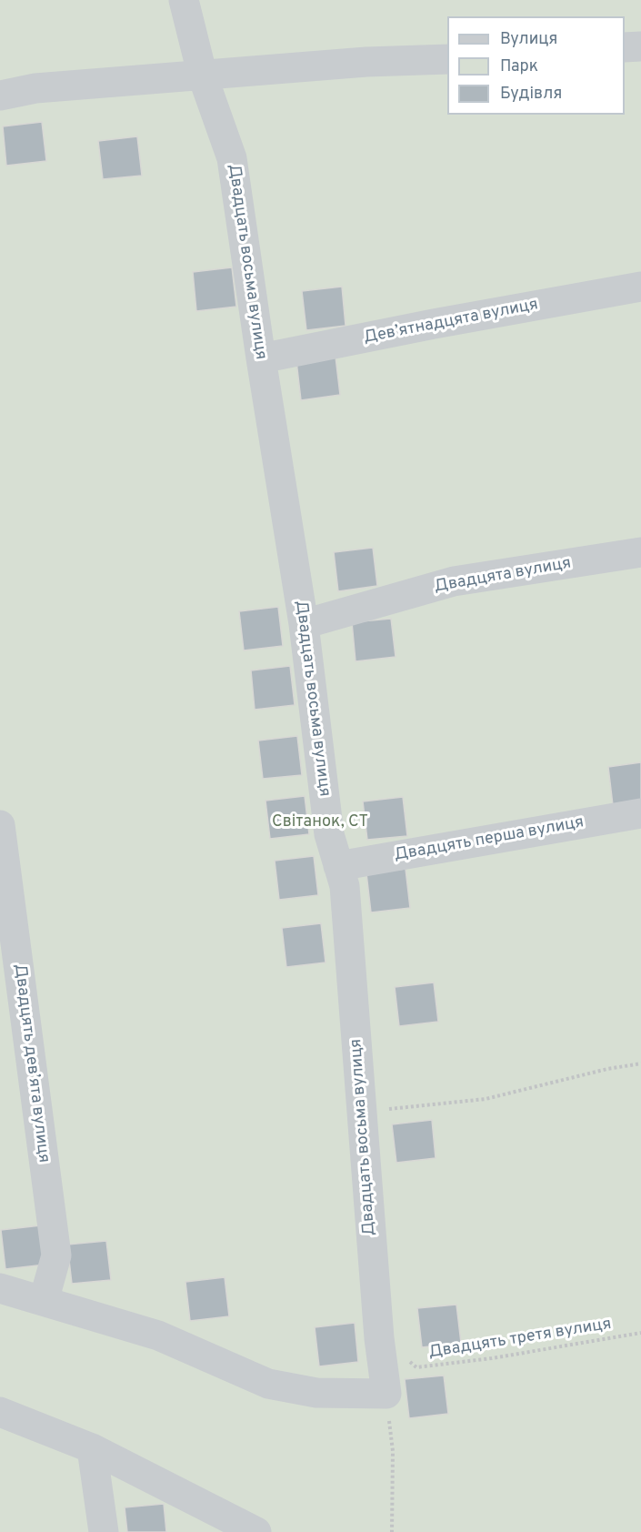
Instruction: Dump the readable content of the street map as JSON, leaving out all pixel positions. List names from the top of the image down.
{
  "streets": {
    "street": [
      "Двадцать восьма вулиця",
      "Дев’ятнадцята вулиця",
      "Двадцята вулиця",
      "Двадцять перша вулиця",
      "Двадцять дев’ята вулиця"
    ],
    "path": ["Двадцять третя вулиця"]
  },
  "crossings": [
    ["Двадцать восьма вулиця", "Дев’ятнадцята вулиця"],
    ["Двадцать восьма вулиця", "Двадцята вулиця"],
    ["Двадцать восьма вулиця", "Двадцять перша вулиця"],
    ["Двадцать восьма вулиця", "Двадцять дев’ята вулиця"],
    ["Двадцать восьма вулиця", "Двадцять третя вулиця"]
  ],
  "parks": ["Світанок, СТ"],
  "legend": ["Вулиця", "Парк", "Будівля"]
}
